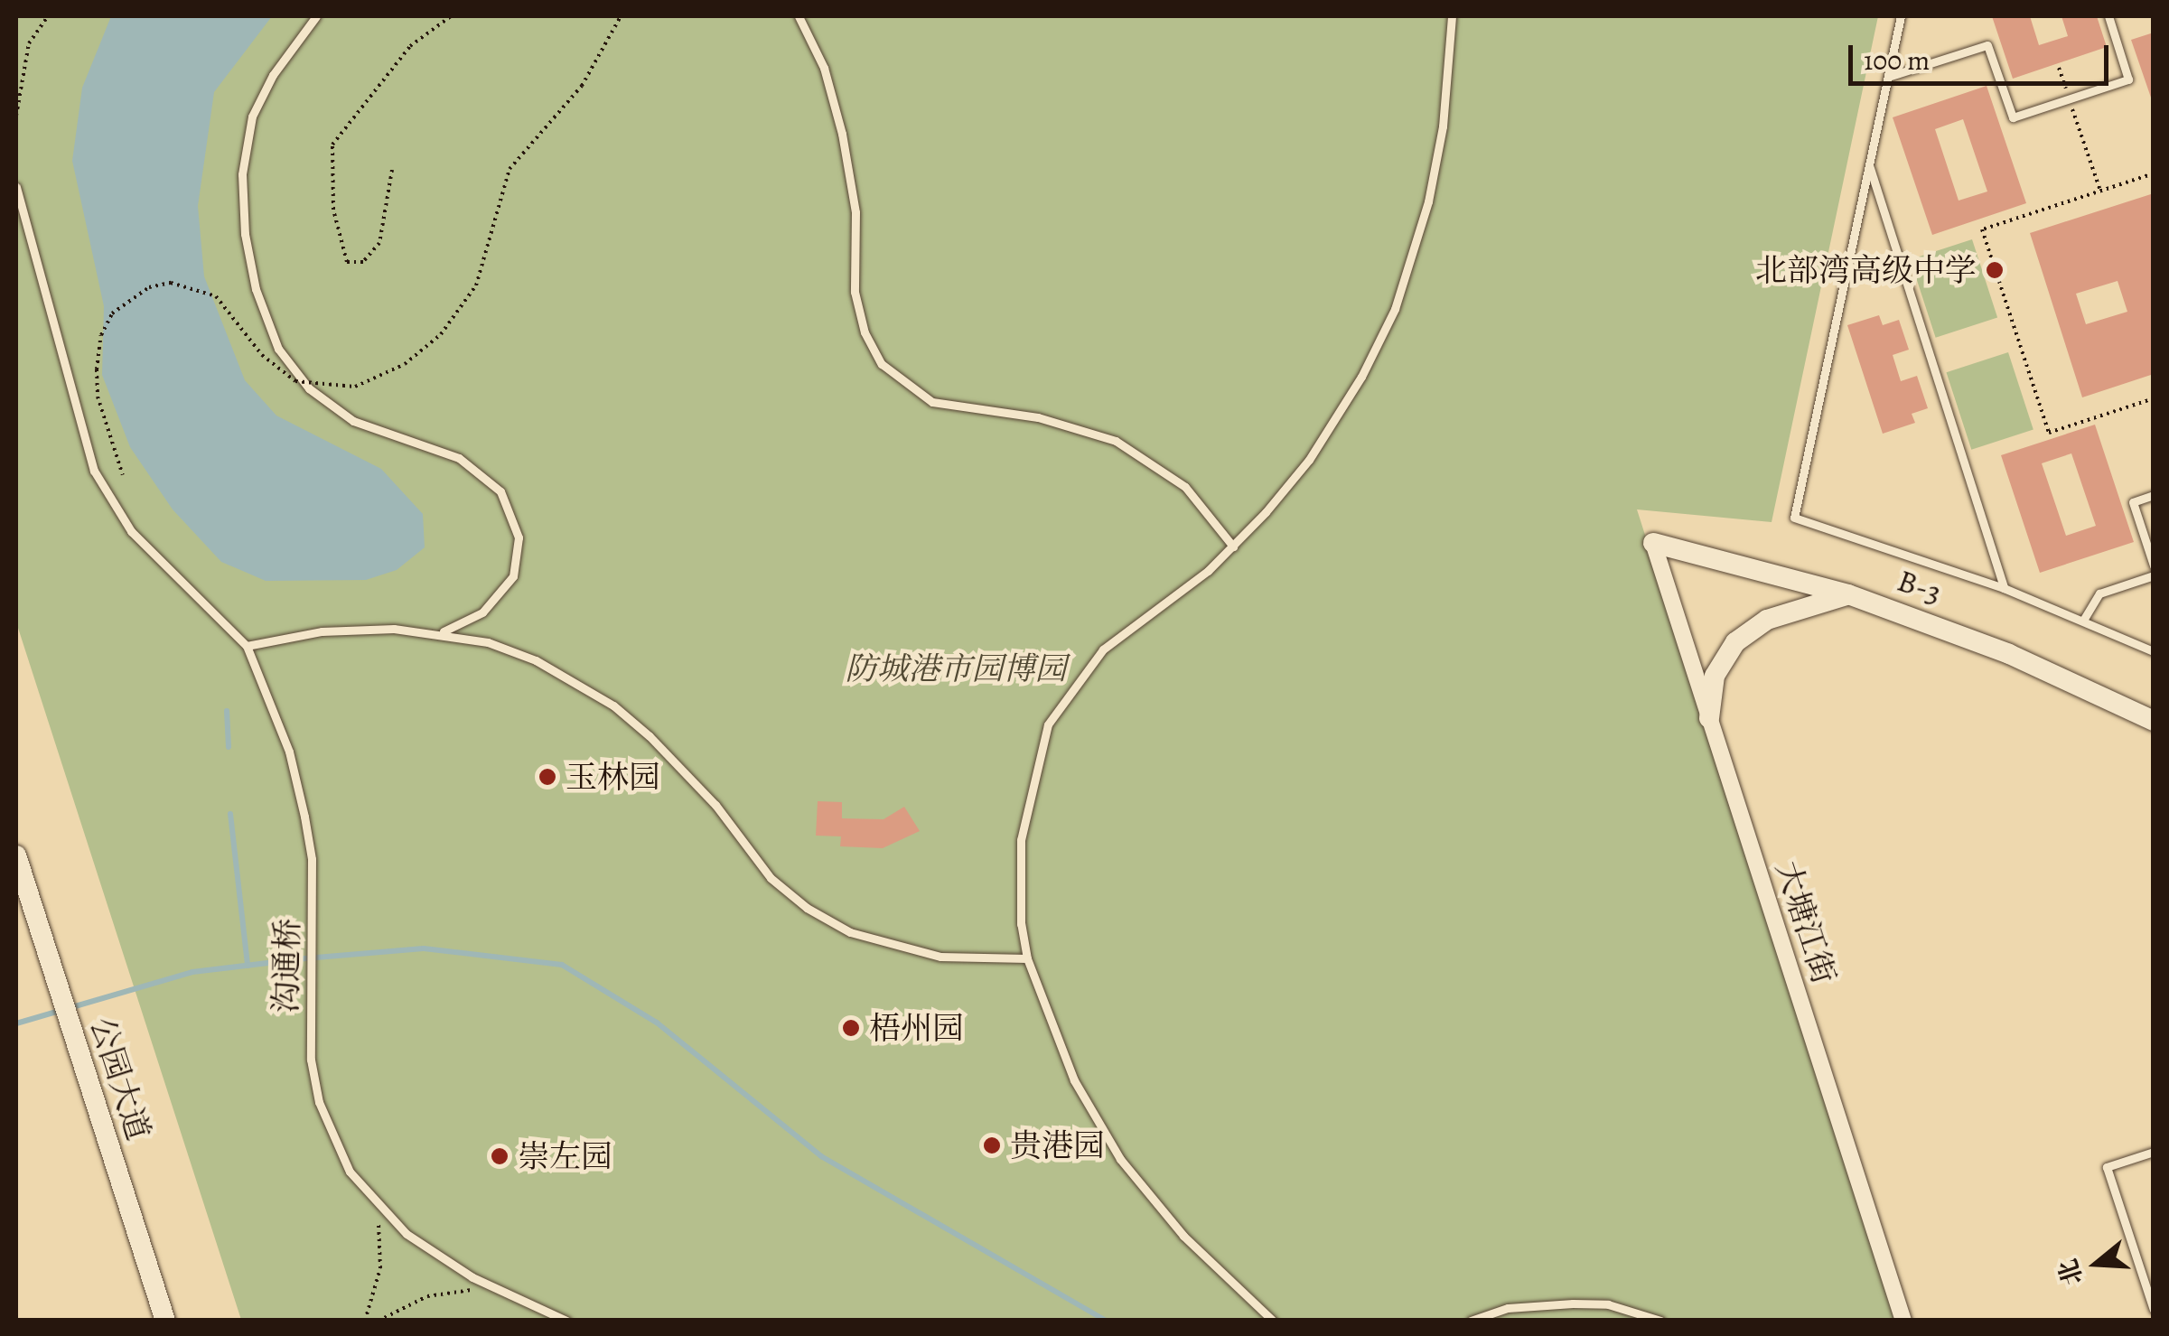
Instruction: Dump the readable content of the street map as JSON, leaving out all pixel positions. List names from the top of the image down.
{
  "streets": {
    "street": ["B-3", "大塘江街", "公园大道"],
    "lane": ["沟通桥"]
  },
  "crossings": [
    ["B-3", "大塘江街"]
  ],
  "parks": ["防城港市园博园"],
  "places": [
    "北部湾高级中学",
    "玉林园",
    "梧州园",
    "贵港园",
    "崇左园"
  ],
  "scale_bar": "100 m",
  "north": "left"
}
